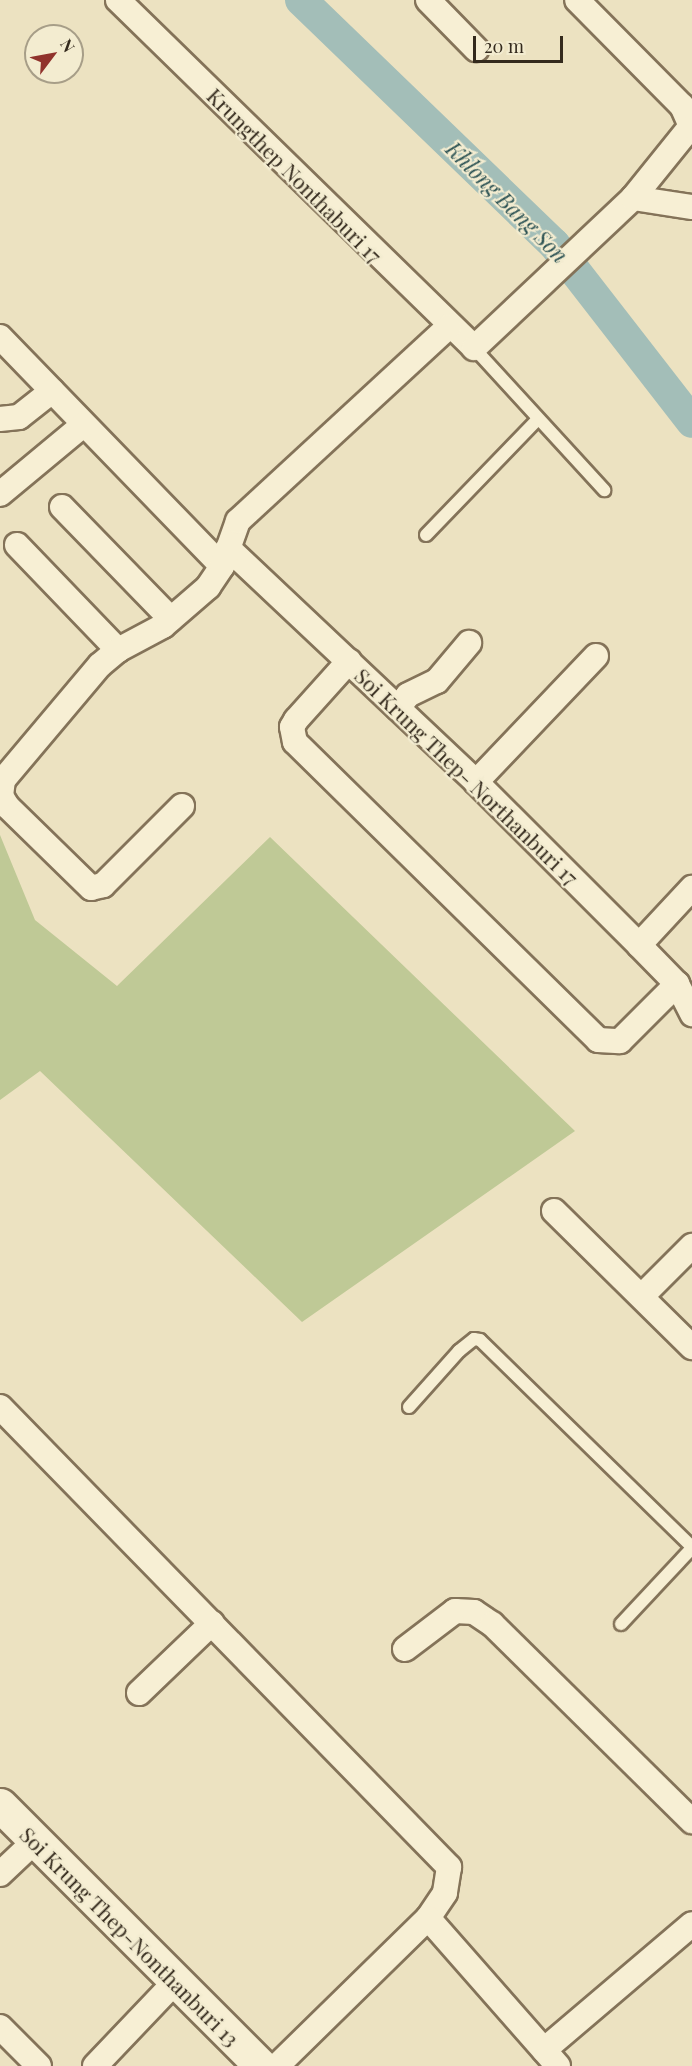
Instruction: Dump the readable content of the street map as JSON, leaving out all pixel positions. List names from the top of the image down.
{
  "streets": {
    "street": ["Krungthep Nonthaburi 17", "Soi Krung Thep- Northanburi 17", "Soi Krung Thep-Nonthanburi 13"]
  },
  "water": ["Khlong Bang Son"],
  "scale_bar": "20 m",
  "north": "top right"
}
